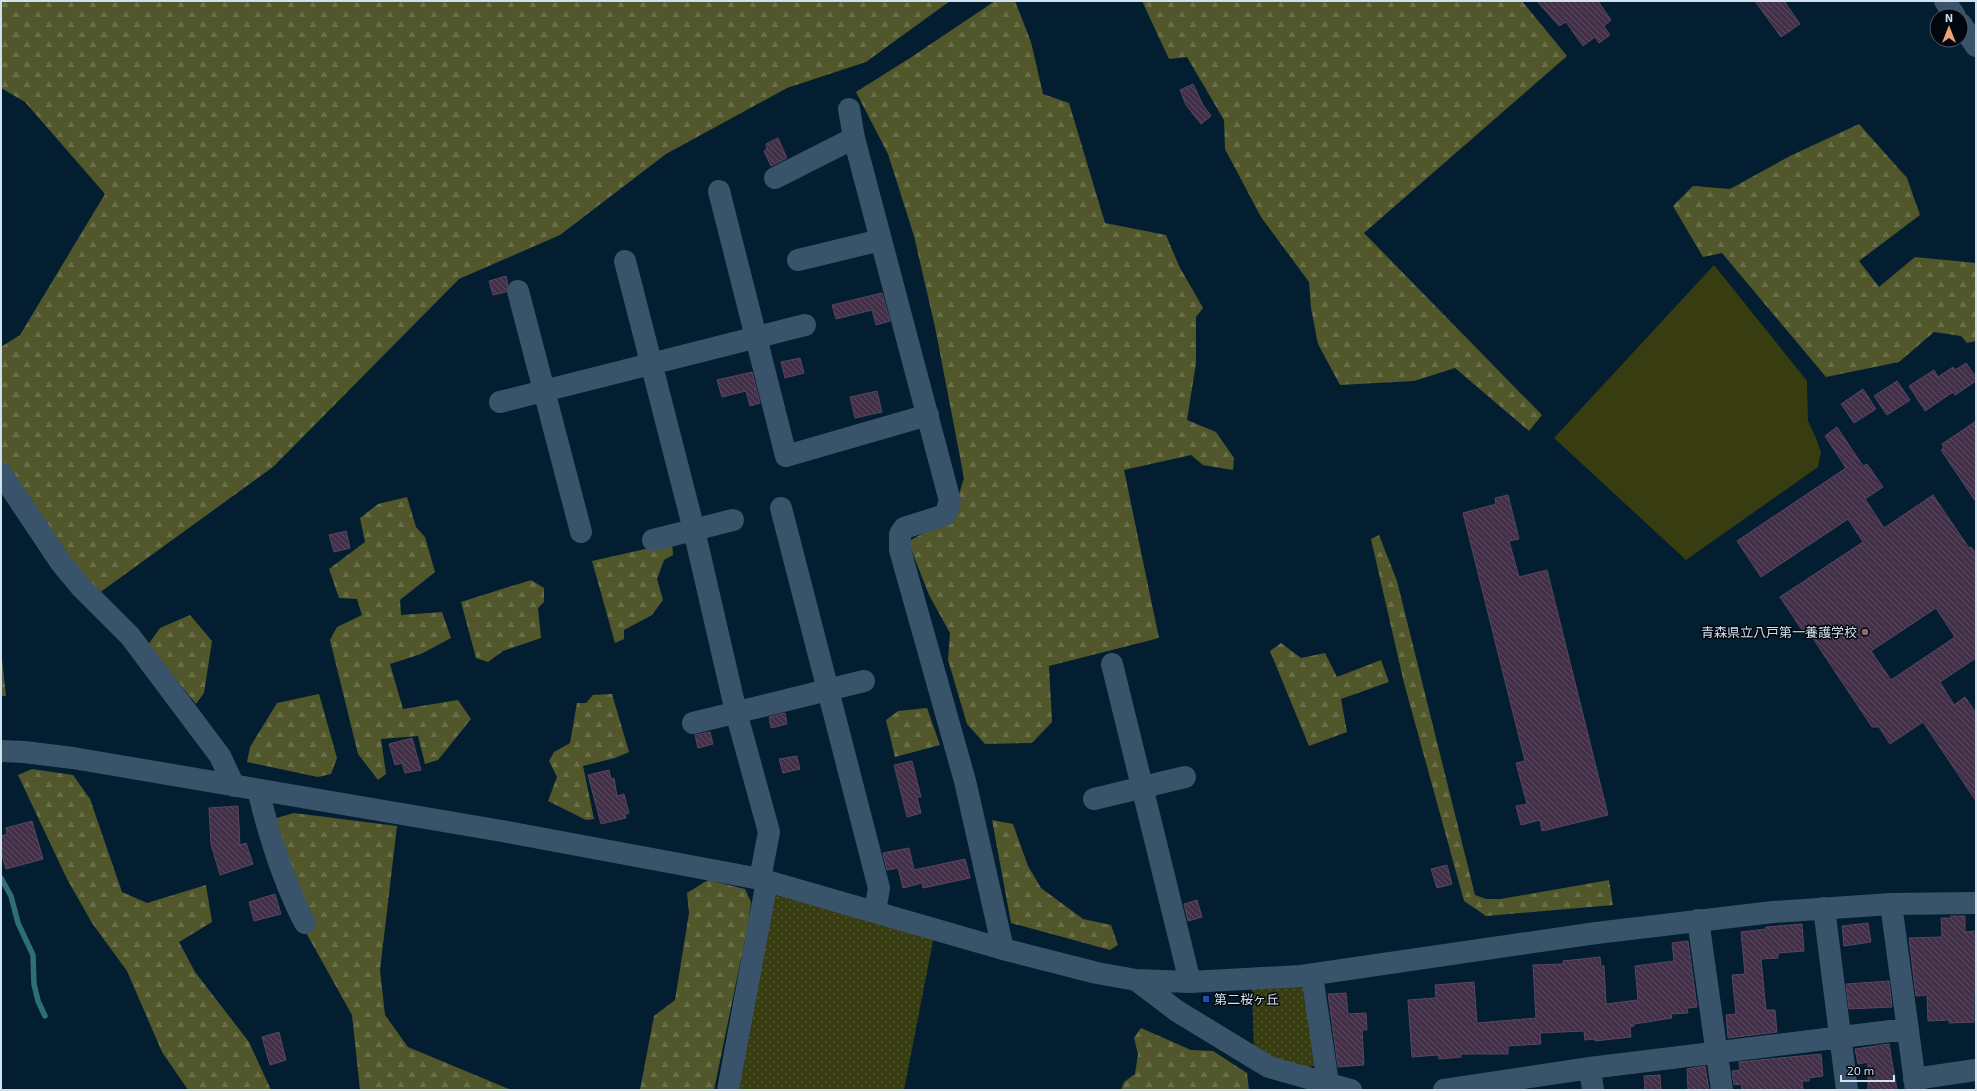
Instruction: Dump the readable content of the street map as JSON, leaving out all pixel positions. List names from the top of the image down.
{
  "places": {
    "other": ["青森県立八戸第一養護学校"],
    "transit": ["第二桜ヶ丘"]
  },
  "scale_bar": "20 m",
  "north": "top"
}
